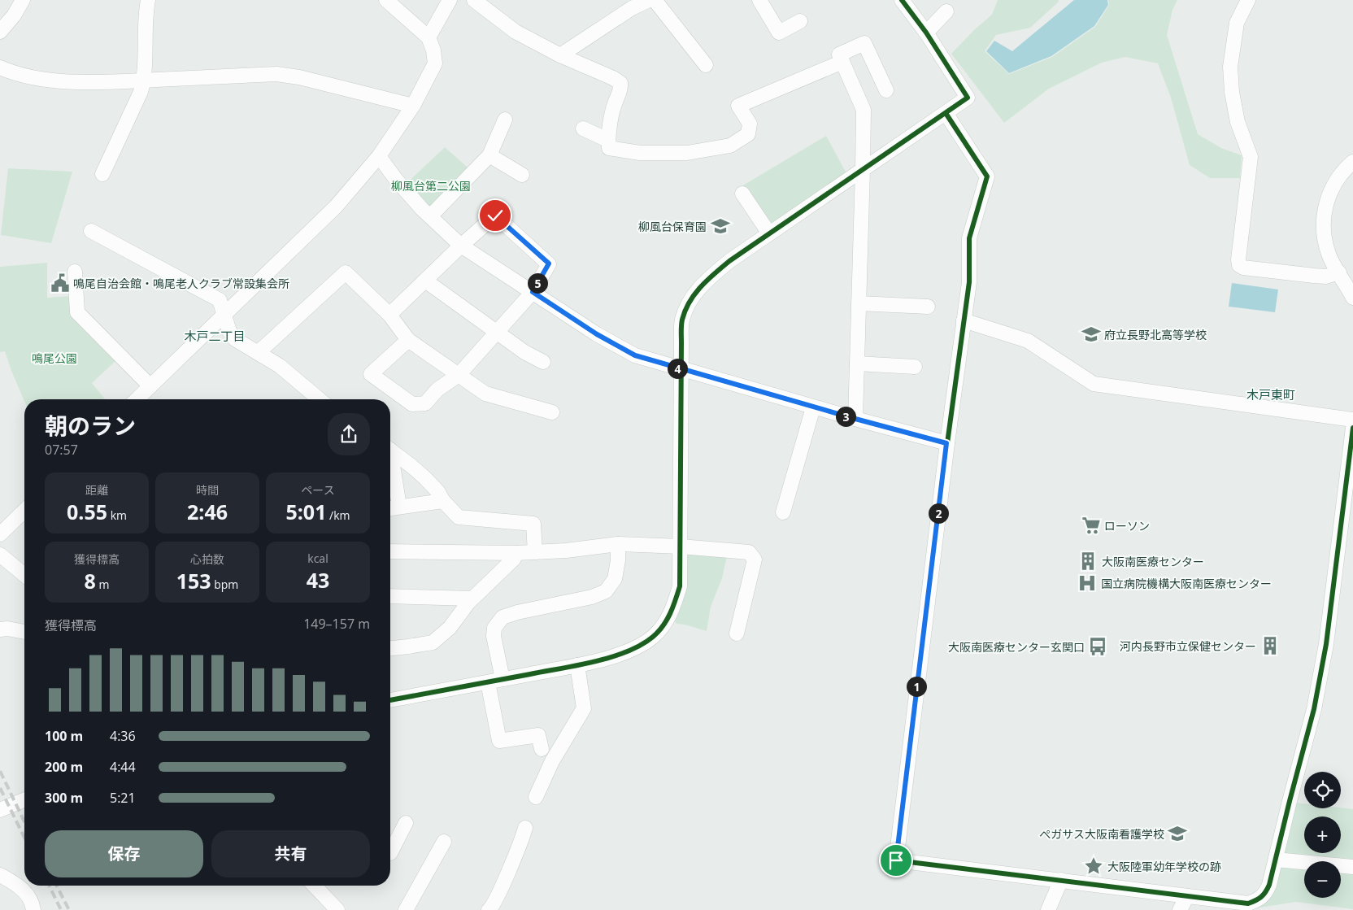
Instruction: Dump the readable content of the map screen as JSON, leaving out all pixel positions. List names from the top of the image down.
{
  "districts": ["木戸二丁目", "木戸東町"],
  "parks": ["柳風台第二公園", "鳴尾公園"],
  "places": {
    "school or university": ["柳風台保育園", "府立長野北高等学校", "ぺガサス大阪南看護学校"],
    "public building": ["鳴尾自治会館・鳴尾老人クラブ常設集会所"],
    "supermarket": ["ローソン"],
    "building": ["大阪南医療センター", "河内長野市立保健センター"],
    "hospital": ["国立病院機構大阪南医療センター"],
    "bus stop": ["大阪南医療センター玄関口"],
    "place": ["大阪陸軍幼年学校の跡"]
  },
  "page": {
    "pins": [
      "5",
      "4",
      "3",
      "2",
      "1"
    ],
    "heading": ["朝のラン", "07:57"],
    "stats": [
      ["距離", "0.55 km"],
      ["時間", "2:46"],
      ["ペース", "5:01 /km"],
      ["獲得標高", "8 m"],
      ["心拍数", "153 bpm"],
      ["kcal", "43"]
    ],
    "chart": ["獲得標高", "149–157 m"],
    "list": [
      {
        "name": "100 m",
        "note": "4:36"
      },
      {
        "name": "200 m",
        "note": "4:44"
      },
      {
        "name": "300 m",
        "note": "5:21"
      }
    ],
    "map_buttons": ["+", "−"],
    "buttons": ["保存", "共有"]
  }
}
